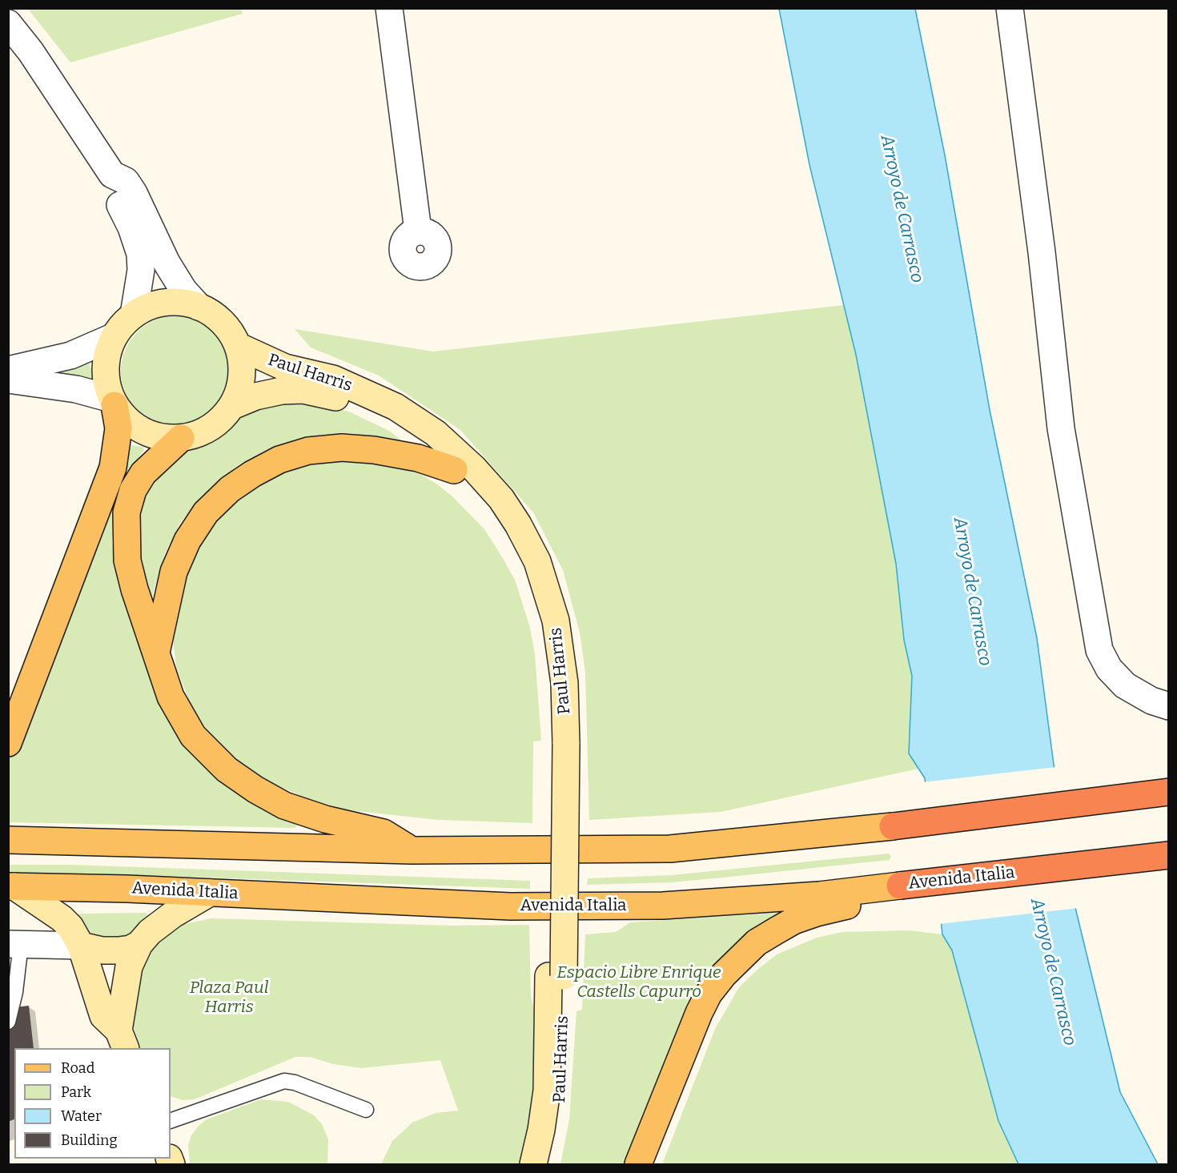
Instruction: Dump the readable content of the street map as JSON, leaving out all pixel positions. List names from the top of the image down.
{
  "streets": {
    "highway": ["Avenida Italia"],
    "main road": ["Paul Harris"]
  },
  "water": ["Arroyo de Carrasco"],
  "parks": ["Espacio Libre Enrique Castells Capurro", "Plaza Paul Harris"],
  "legend": [
    "Road",
    "Park",
    "Water",
    "Building"
  ]
}
